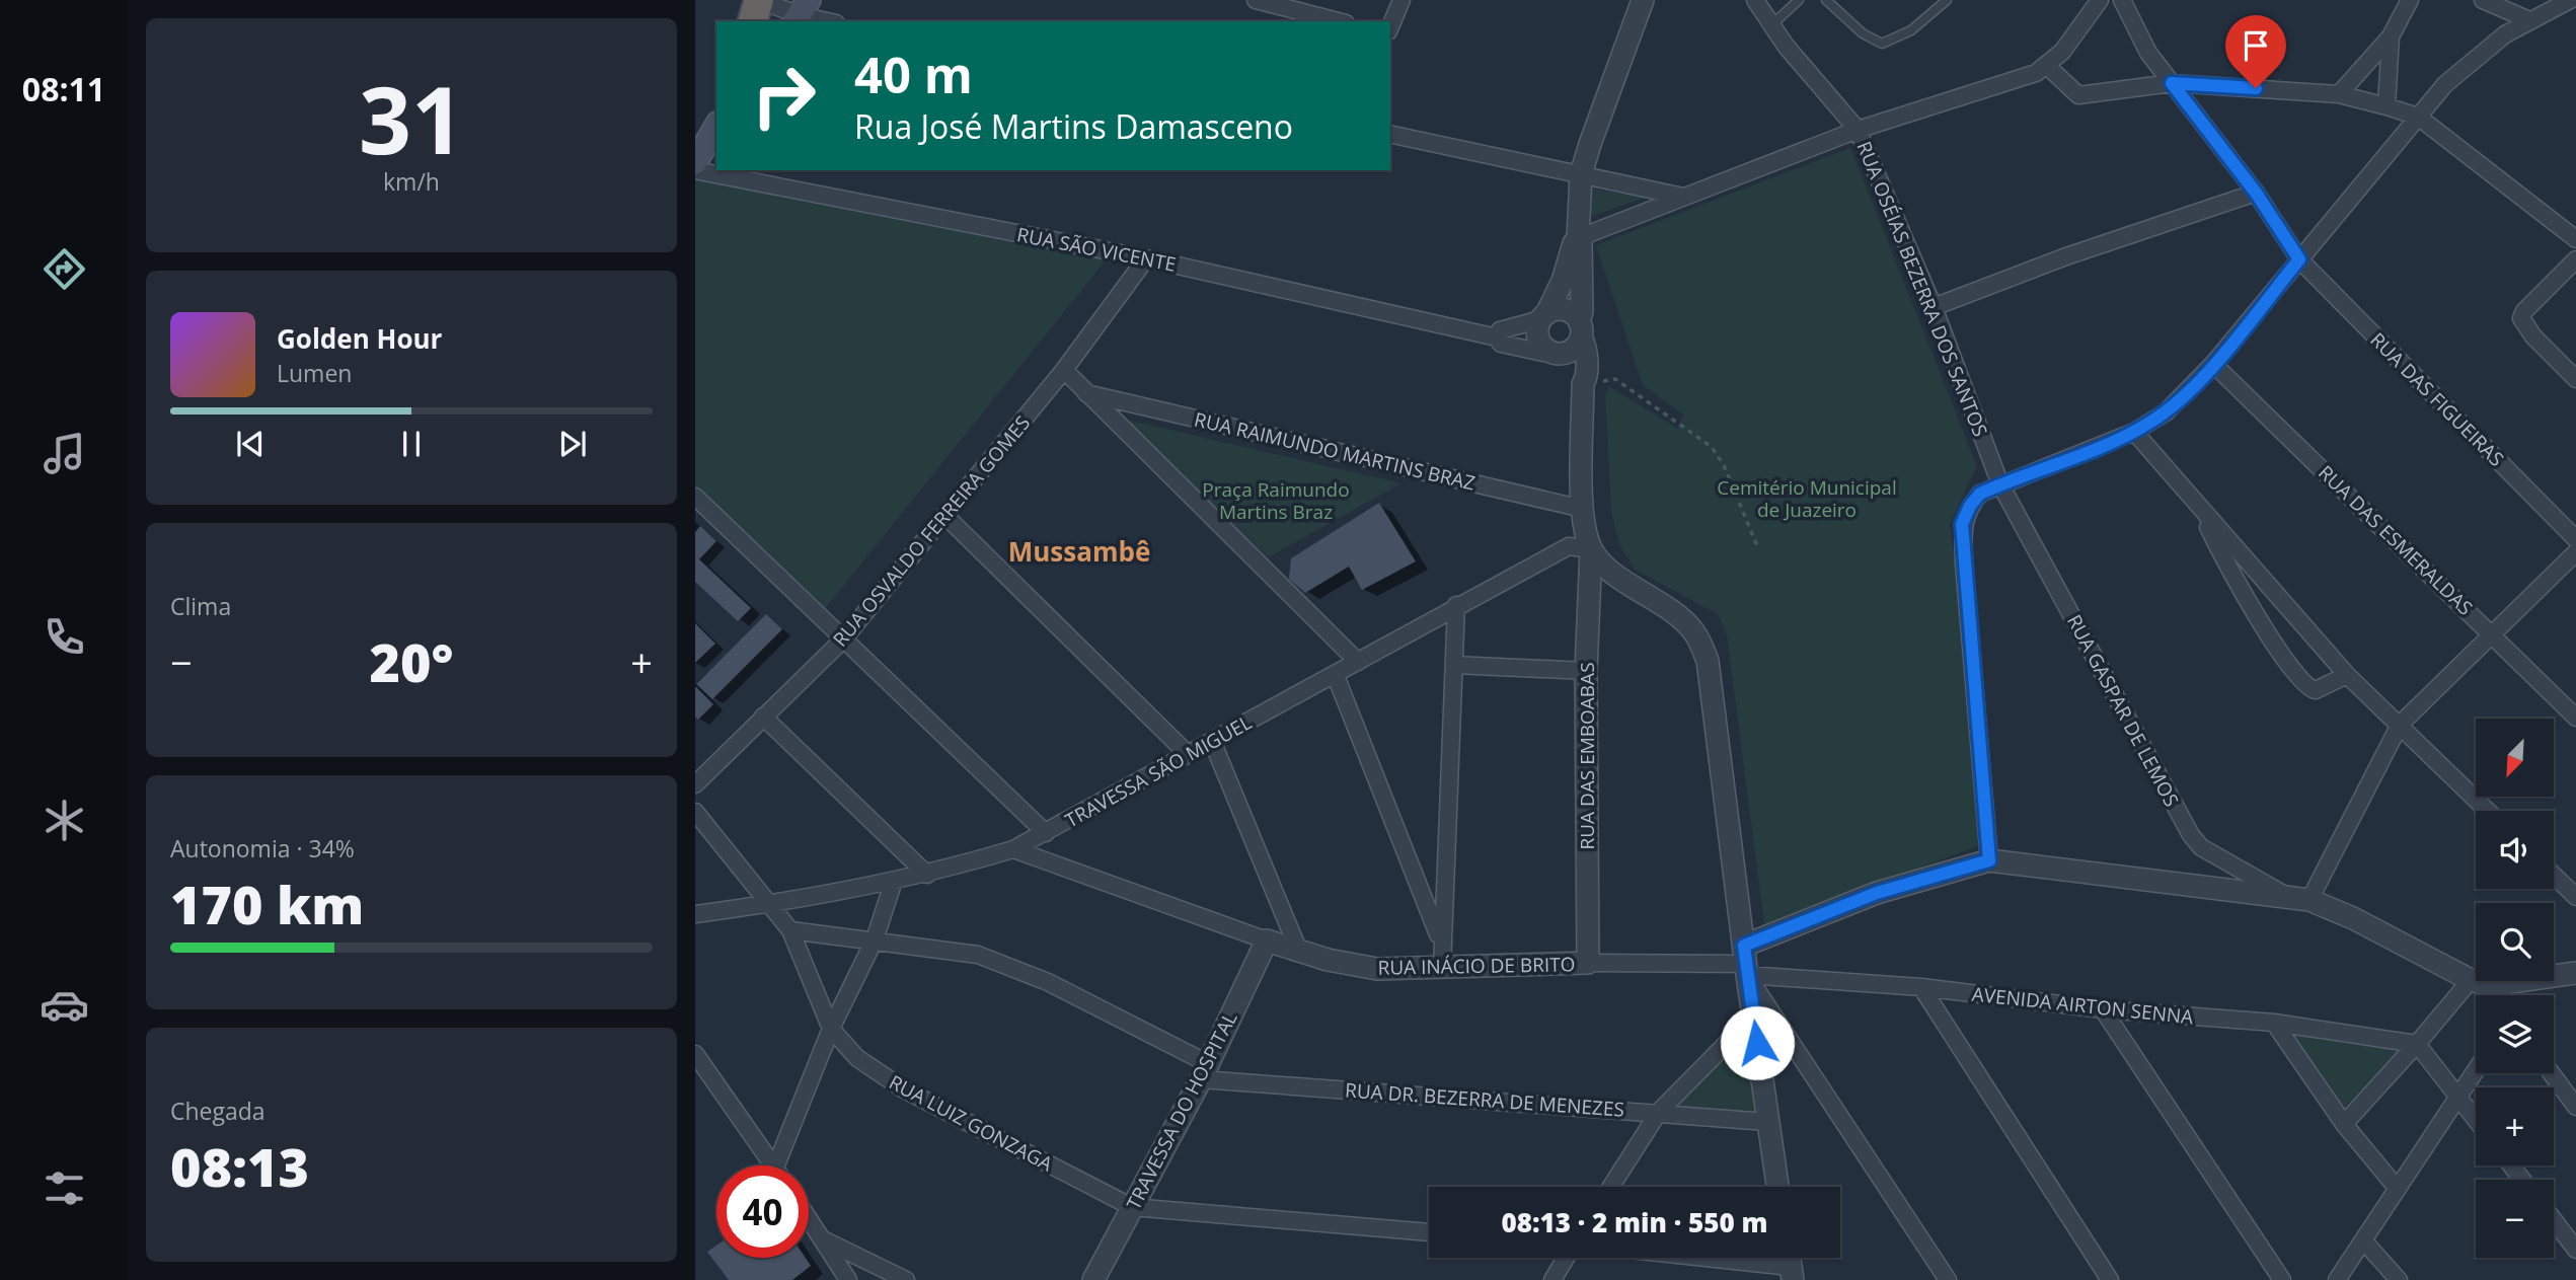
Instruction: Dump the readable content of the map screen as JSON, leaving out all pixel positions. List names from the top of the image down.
{
  "streets": {
    "street": [
      "RUA SÃO VICENTE",
      "RUA OSÉIAS BEZERRA DOS SANTOS",
      "RUA DAS FIGUEIRAS",
      "RUA RAIMUNDO MARTINS BRAZ",
      "RUA OSVALDO FERREIRA GOMES",
      "RUA DAS ESMERALDAS",
      "RUA GASPAR DE LEMOS",
      "RUA DAS EMBOABAS",
      "TRAVESSA SÃO MIGUEL",
      "RUA INÁCIO DE BRITO",
      "AVENIDA AIRTON SENNA",
      "RUA DR. BEZERRA DE MENEZES",
      "TRAVESSA DO HOSPITAL",
      "RUA LUIZ GONZAGA"
    ]
  },
  "crossings": [
    ["RUA SÃO VICENTE", "RUA OSVALDO FERREIRA GOMES"],
    ["RUA OSÉIAS BEZERRA DOS SANTOS", "RUA GASPAR DE LEMOS"],
    ["RUA RAIMUNDO MARTINS BRAZ", "RUA DAS EMBOABAS"],
    ["RUA DAS EMBOABAS", "TRAVESSA SÃO MIGUEL"],
    ["RUA DAS EMBOABAS", "RUA INÁCIO DE BRITO"],
    ["TRAVESSA SÃO MIGUEL", "RUA INÁCIO DE BRITO"],
    ["TRAVESSA SÃO MIGUEL", "RUA LUIZ GONZAGA"],
    ["RUA INÁCIO DE BRITO", "AVENIDA AIRTON SENNA"],
    ["RUA INÁCIO DE BRITO", "TRAVESSA DO HOSPITAL"],
    ["RUA DR. BEZERRA DE MENEZES", "TRAVESSA DO HOSPITAL"],
    ["TRAVESSA DO HOSPITAL", "RUA LUIZ GONZAGA"]
  ],
  "districts": ["Mussambê"],
  "parks": ["Cemitério Municipal de Juazeiro", "Praça Raimundo Martins Braz"],
  "north": "bottom left",
  "page": {
    "tabs": "08:11",
    "tile": [
      ["31", "km/h"],
      "Clima",
      ["Autonomia · 34%", "170 km"],
      ["Chegada", "08:13"]
    ],
    "turn": ["40 m", "Rua José Martins Damasceno"],
    "song": ["Golden Hour", "Lumen"],
    "heat": ["−", "20°", "+"],
    "map_buttons": ["+", "−"],
    "limit": "40",
    "trip": "08:13 · 2 min · 550 m"
  }
}
